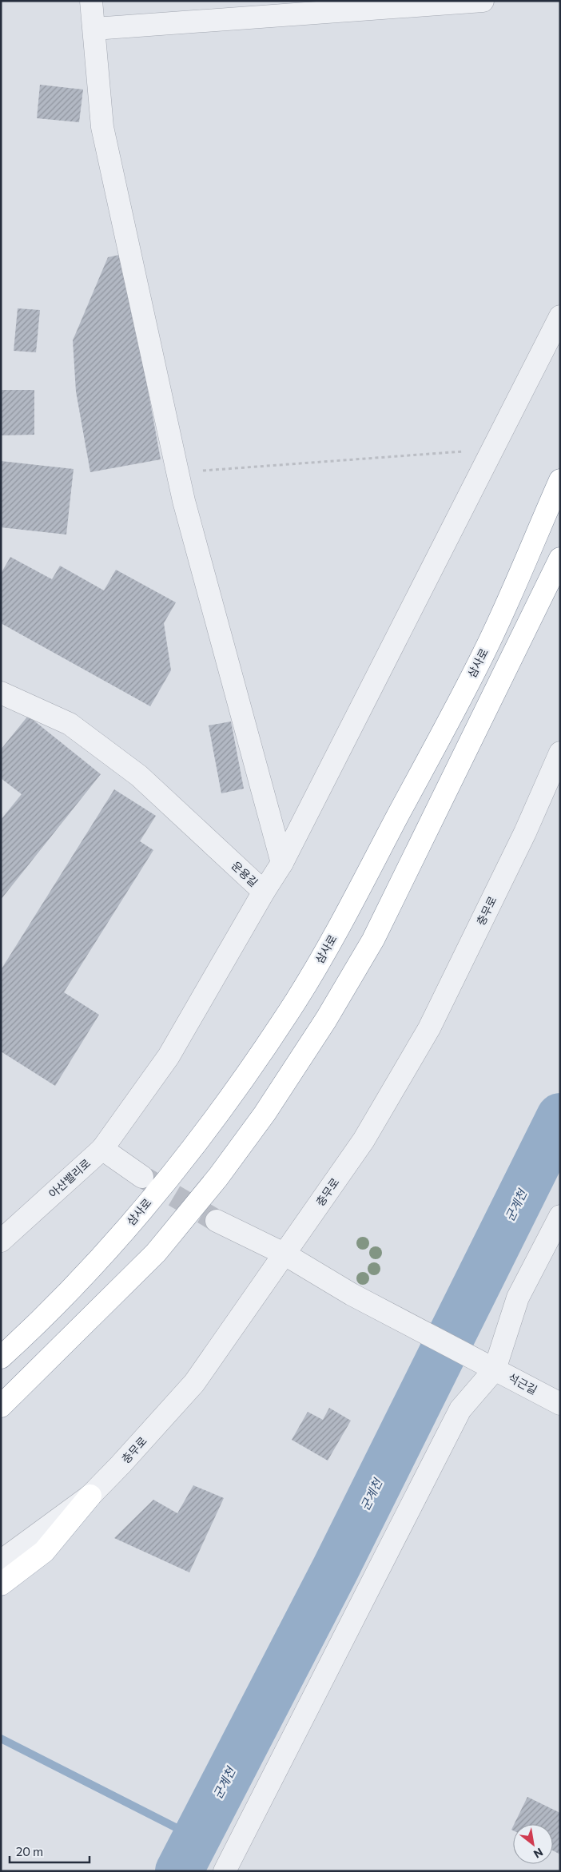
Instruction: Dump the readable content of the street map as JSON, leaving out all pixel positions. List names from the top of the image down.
{
  "streets": {
    "main road": ["삼사로"],
    "street": [
      "운용길",
      "충무로",
      "아산밸리로",
      "석근길"
    ]
  },
  "crossings": [
    ["운용길", "아산밸리로"],
    ["충무로", "석근길"]
  ],
  "water": ["군계천"],
  "scale_bar": "20 m",
  "north": "bottom right"
}
